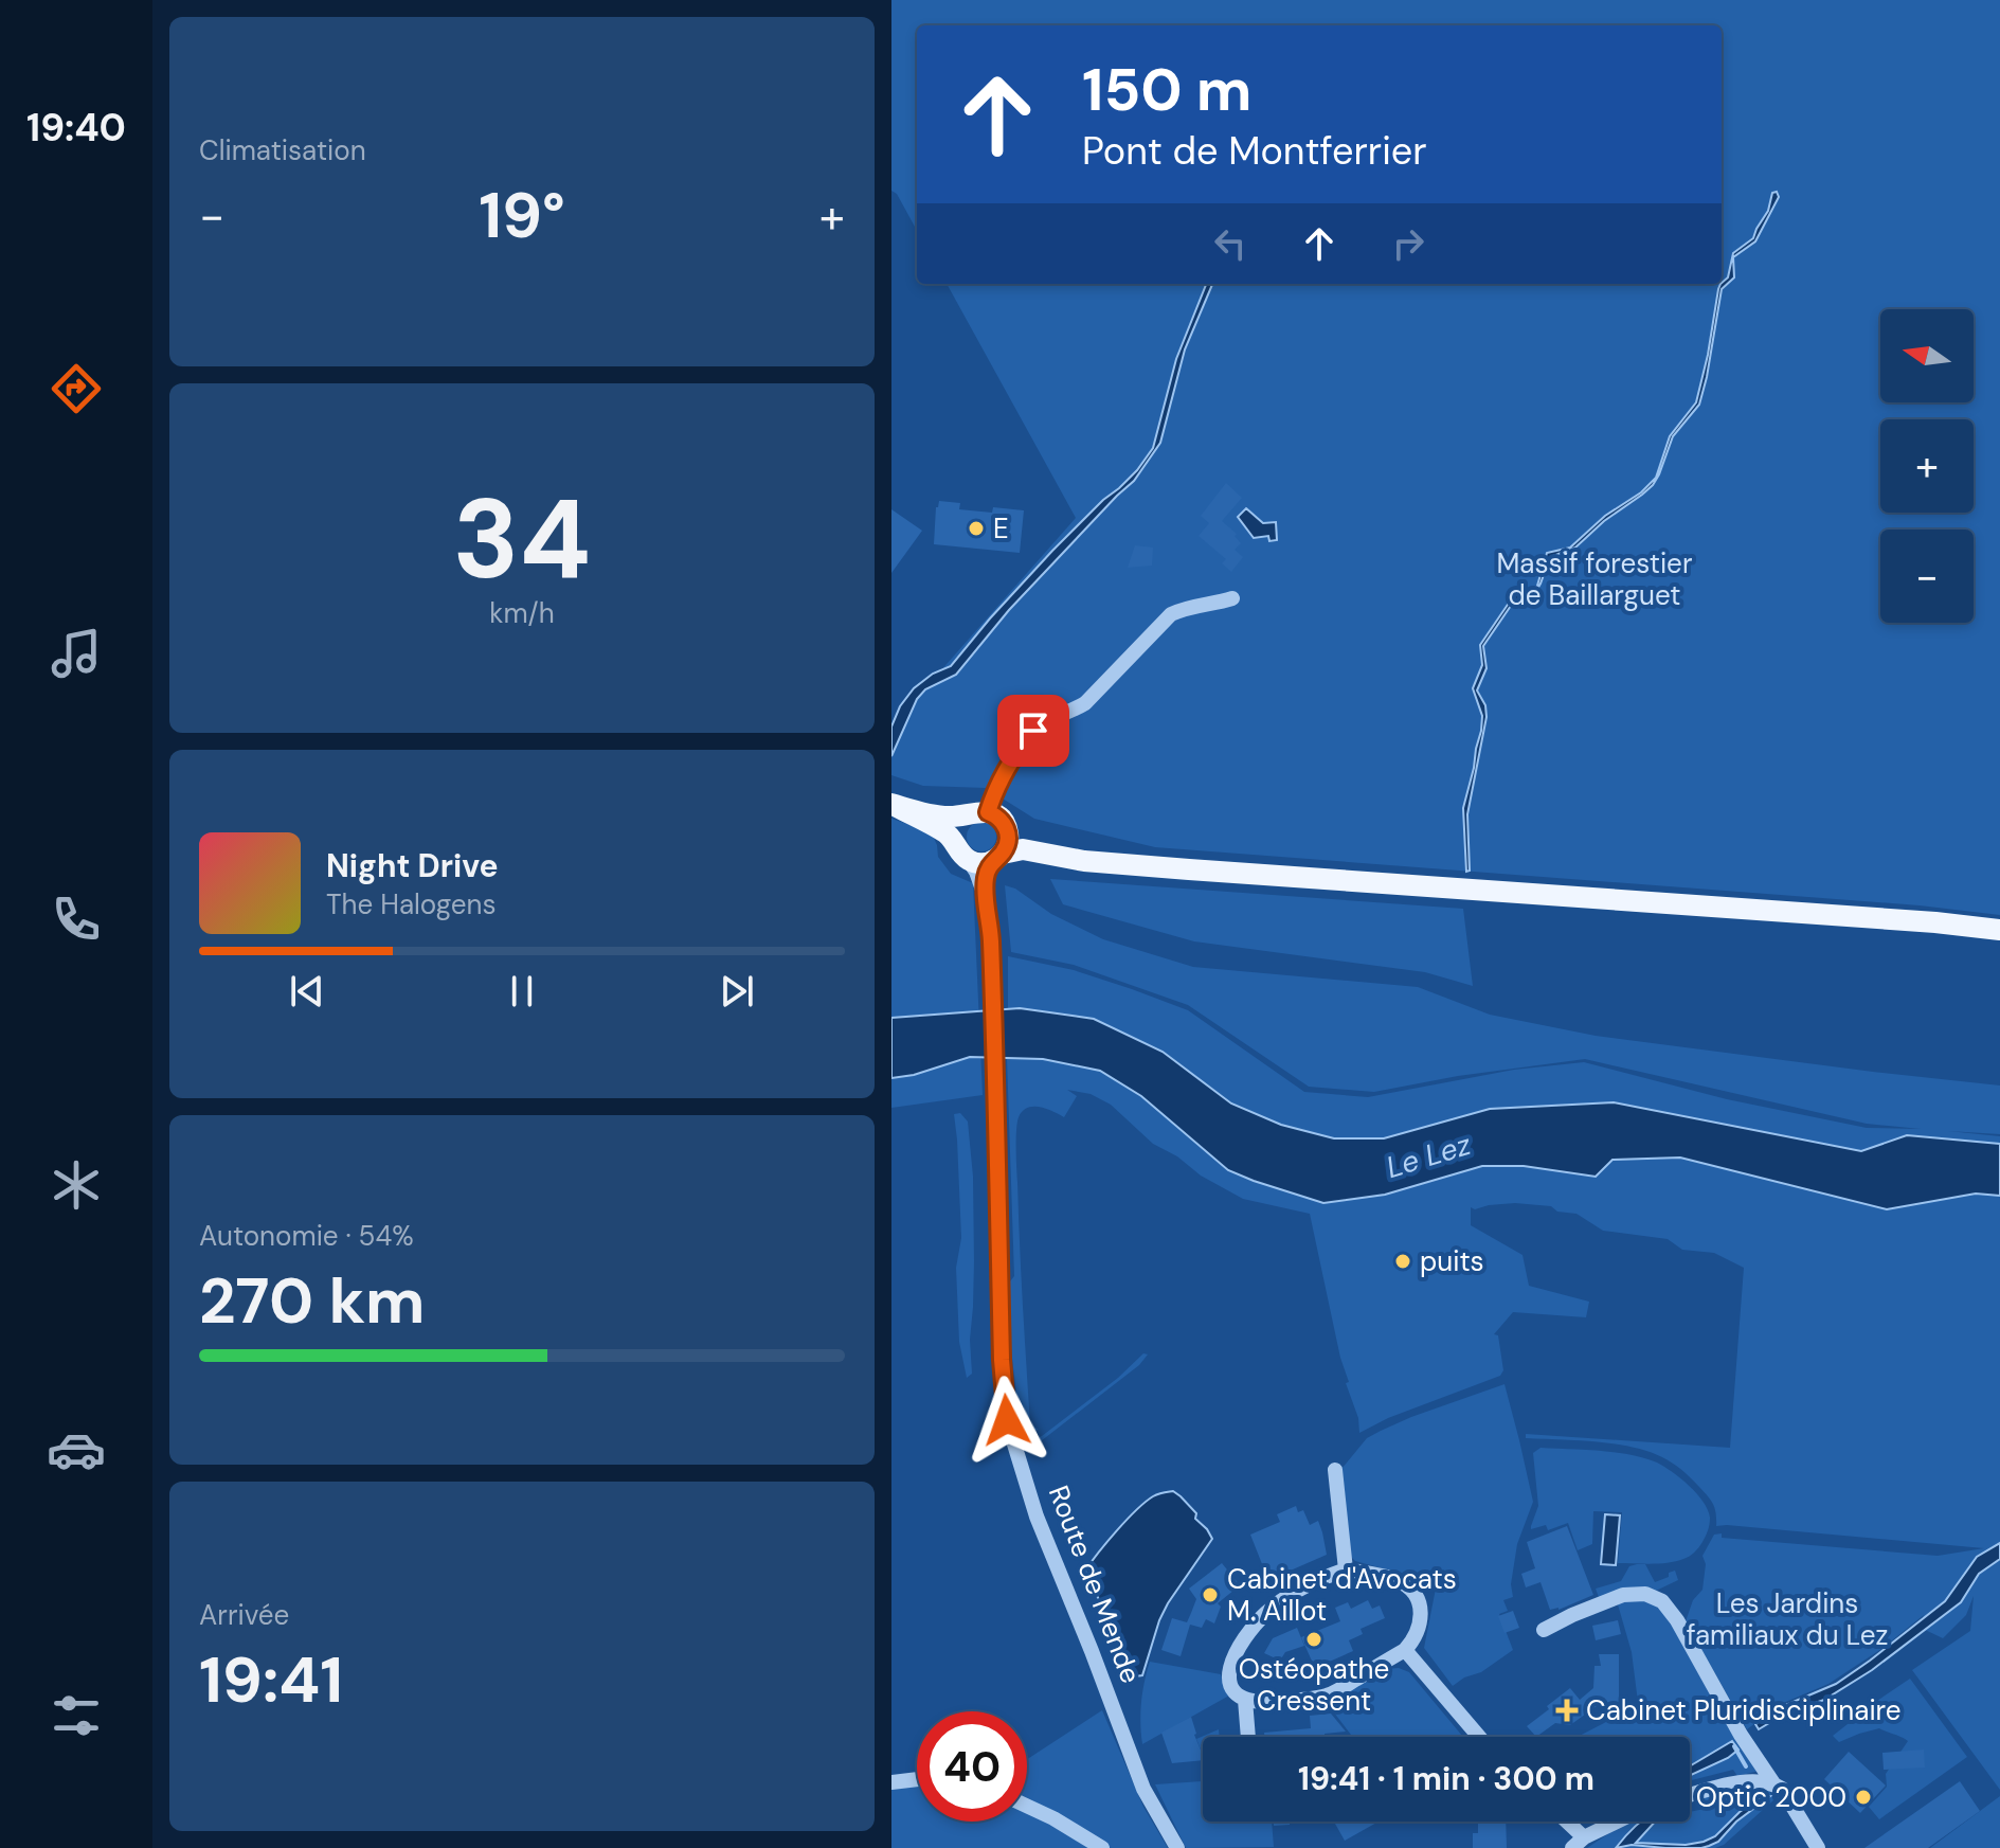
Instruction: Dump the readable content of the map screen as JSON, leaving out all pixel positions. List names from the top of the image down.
{
  "streets": {
    "street": ["Route de Mende"]
  },
  "water": ["Le Lez"],
  "parks": ["Massif forestier de Baillarguet", "Les Jardins familiaux du Lez"],
  "places": {
    "other": [
      "E",
      "puits",
      "Cabinet d'Avocats M. Aillot",
      "Ostéopathe Cressent",
      "Optic 2000"
    ],
    "health": ["Cabinet Pluridisciplinaire"]
  },
  "north": "left",
  "page": {
    "tabs": "19:40",
    "tile": [
      "Climatisation",
      ["34", "km/h"],
      ["Autonomie · 54%", "270 km"],
      ["Arrivée", "19:41"]
    ],
    "turn": ["150 m", "Pont de Montferrier"],
    "heat": ["−", "19°", "+"],
    "map_buttons": ["+", "−"],
    "song": ["Night Drive", "The Halogens"],
    "limit": "40",
    "trip": "19:41 · 1 min · 300 m"
  }
}
